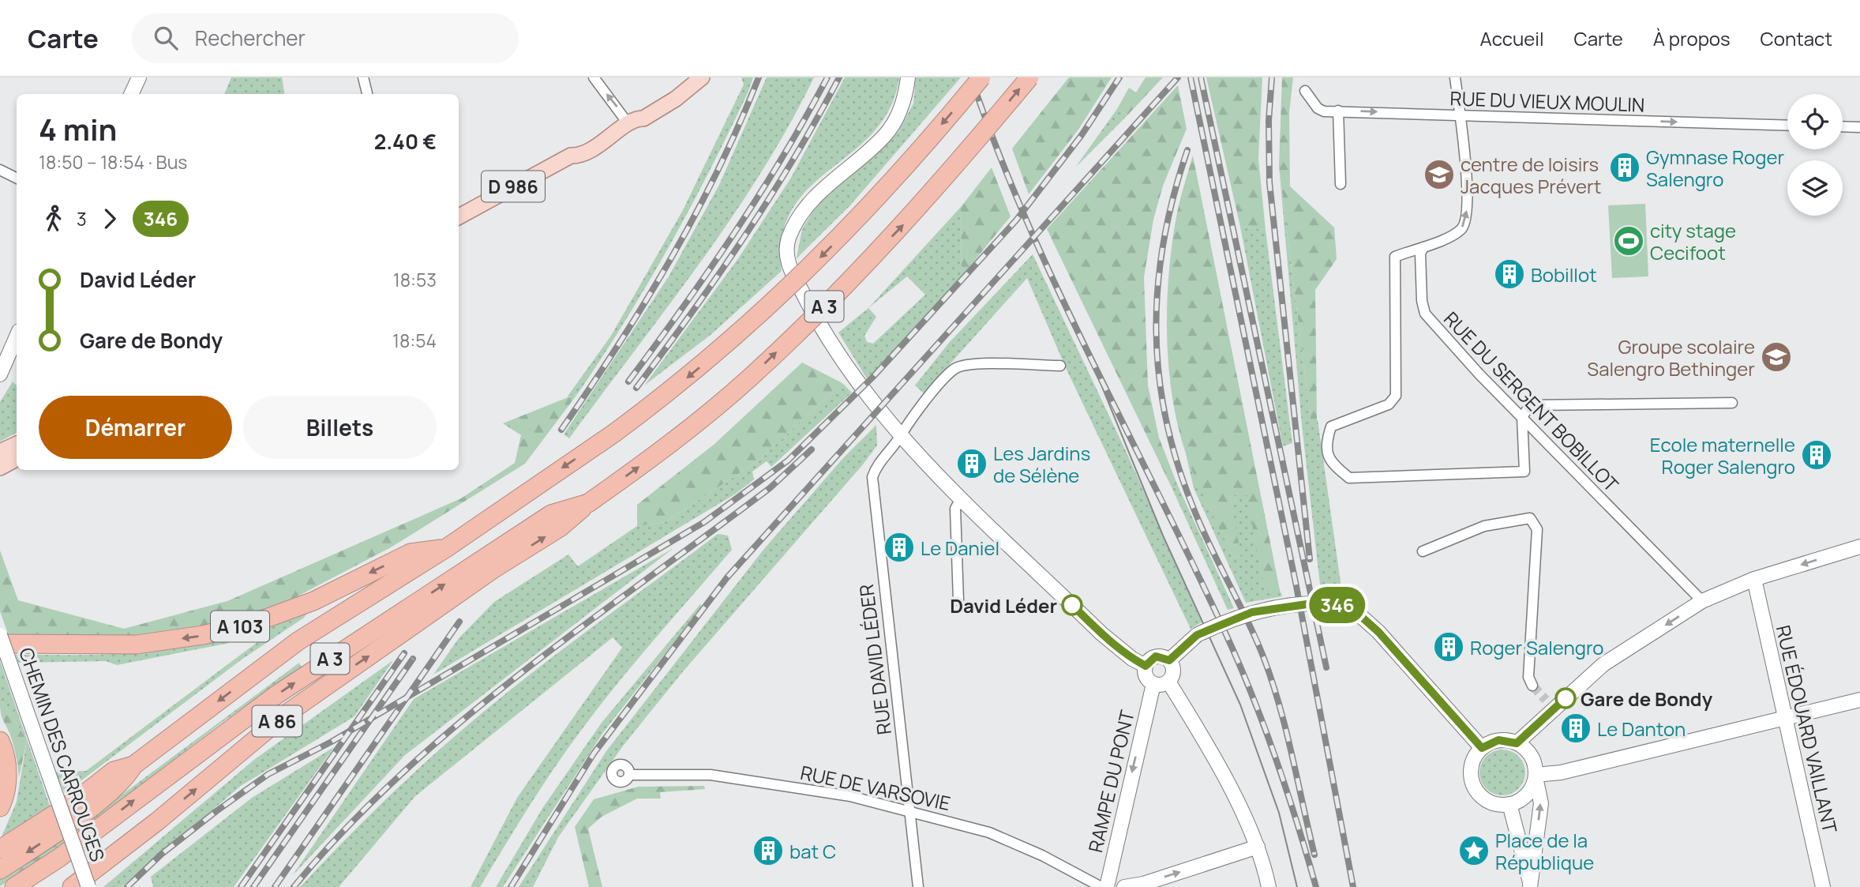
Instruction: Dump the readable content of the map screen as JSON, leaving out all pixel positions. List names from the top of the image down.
{
  "streets": {
    "highway": ["A 3", "A 103", "A 86"],
    "main road": ["D 986"],
    "street": [
      "RUE DU VIEUX MOULIN",
      "RUE DU SERGENT BOBILLOT",
      "RUE DAVID LÉDER",
      "RUE ÉDOUARD VAILLANT",
      "CHEMIN DES CARROUGES",
      "RAMPE DU PONT",
      "RUE DE VARSOVIE"
    ]
  },
  "crossings": [
    ["A 3", "A 103"],
    ["A 3", "A 86"],
    ["RUE DAVID LÉDER", "RUE DE VARSOVIE"]
  ],
  "one_way": ["RUE DU VIEUX MOULIN", "RAMPE DU PONT"],
  "places": {
    "building": [
      "Gymnase Roger Salengro",
      "Bobillot",
      "Ecole maternelle Roger Salengro",
      "Les Jardins de Sélène",
      "Le Daniel",
      "Roger Salengro",
      "Le Danton",
      "bat C"
    ],
    "school or university": ["centre de loisirs Jacques Prévert", "Groupe scolaire Salengro Bethinger"],
    "sports": ["city stage Cecifoot"],
    "other": ["David Léder", "Gare de Bondy"],
    "place": ["Place de la République"]
  },
  "lines": ["bus line 346"],
  "page": {
    "header": "Carte",
    "search": "Rechercher",
    "nav": [
      "Accueil",
      "Carte",
      "À propos",
      "Contact"
    ],
    "on_map": "346",
    "heading": ["4 min", "18:50 – 18:54 · Bus", "2.40 €"],
    "legs": ["3", "346"],
    "list": [
      {
        "name": "David Léder",
        "value": "18:53"
      },
      {
        "name": "Gare de Bondy",
        "value": "18:54"
      }
    ],
    "buttons": ["Démarrer", "Billets"]
  }
}
